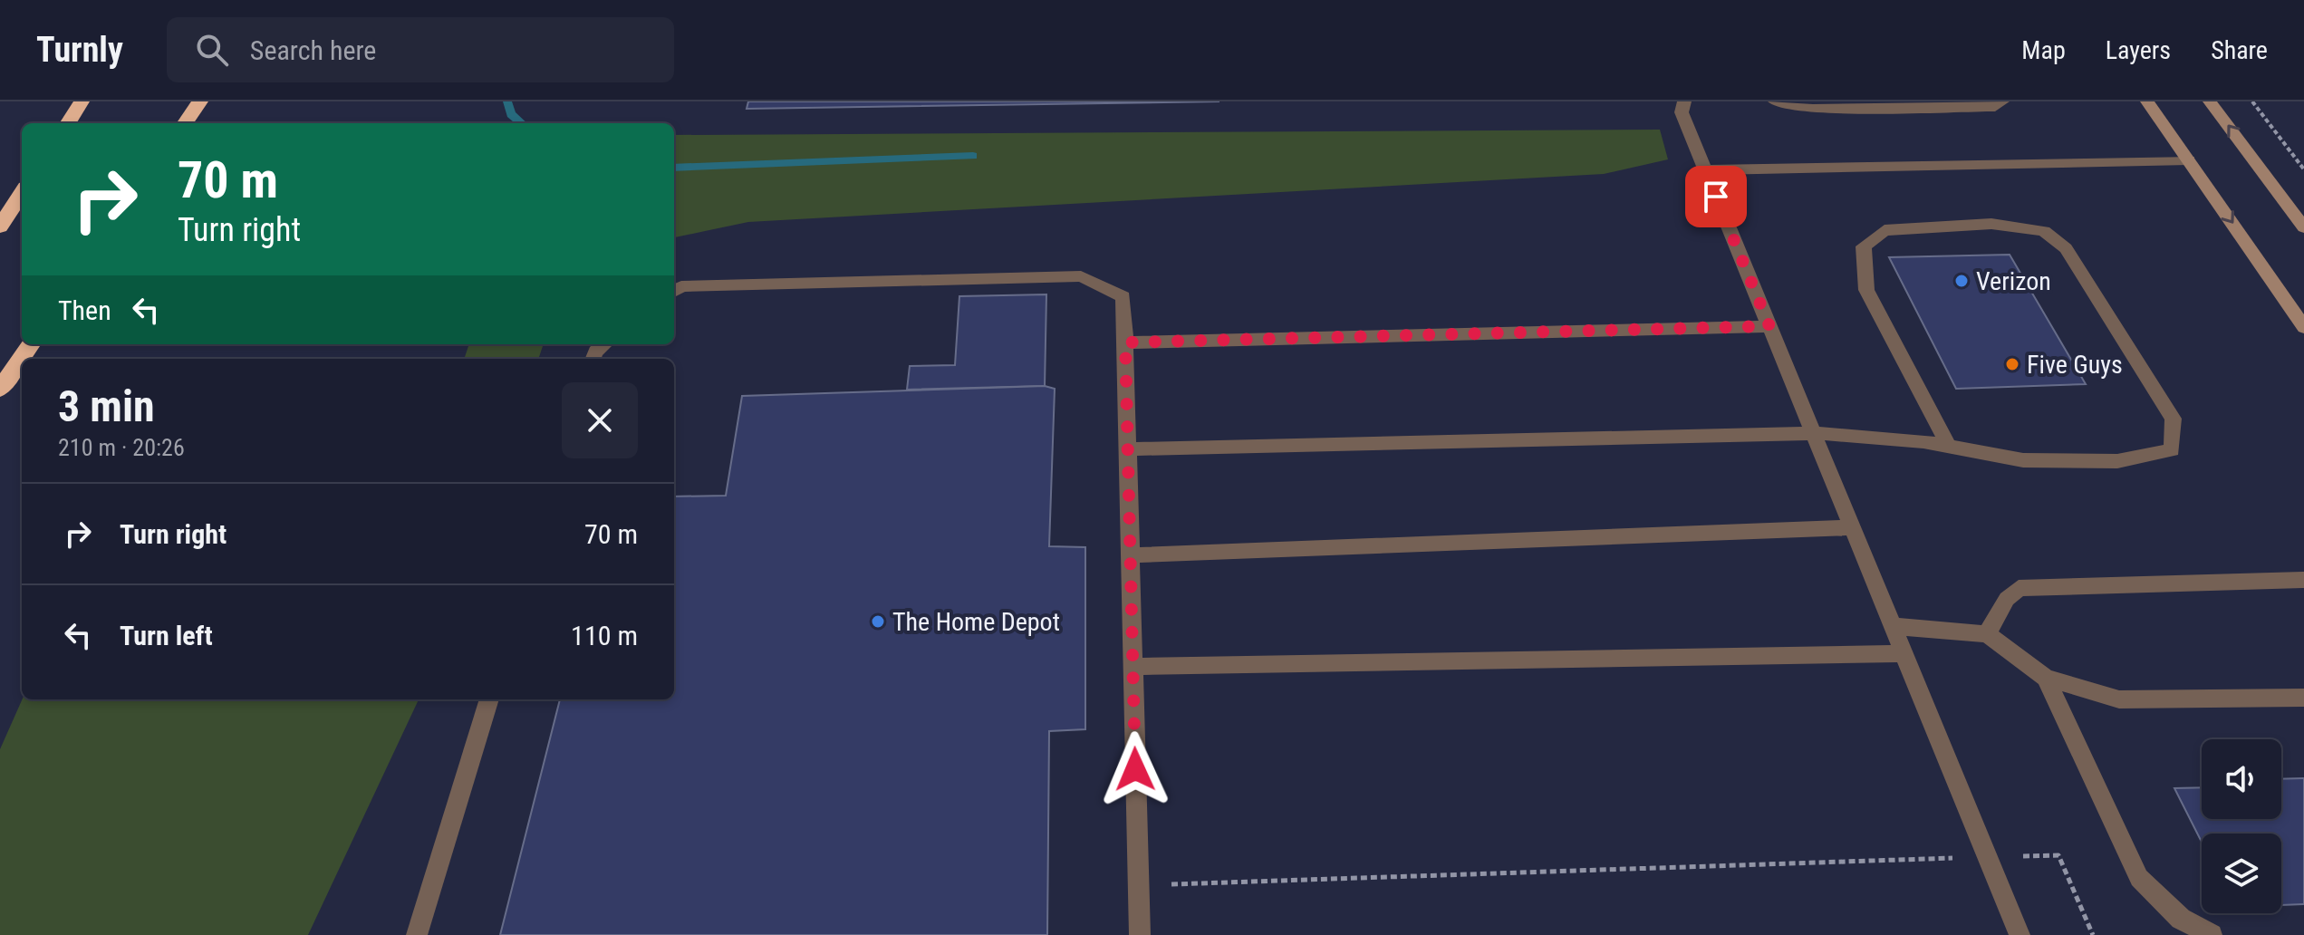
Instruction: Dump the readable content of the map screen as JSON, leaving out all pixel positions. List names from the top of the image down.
{
  "places": ["Verizon", "Five Guys", "The Home Depot"],
  "page": {
    "header": "Turnly",
    "search": "Search here",
    "nav": ["Map", "Layers", "Share"],
    "turn": ["70 m", "Turn right"],
    "then": "Then",
    "heading": ["3 min", "210 m · 20:26"],
    "list": [
      {
        "name": "Turn right",
        "value": "70 m"
      },
      {
        "name": "Turn left",
        "value": "110 m"
      }
    ]
  }
}
